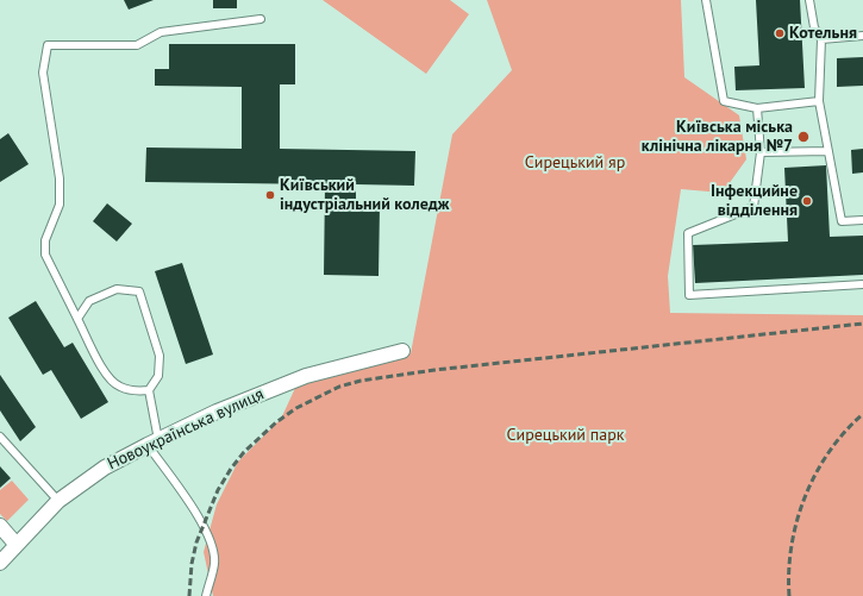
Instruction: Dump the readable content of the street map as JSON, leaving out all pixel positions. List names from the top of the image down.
{
  "streets": {
    "street": ["Новоукраїнська вулиця"]
  },
  "parks": ["Сирецький яр", "Сирецький парк"],
  "places": [
    "Котельня",
    "Київська міська клінічна лікарня №7",
    "Київський індустріальний коледж",
    "Інфекцийне відділення"
  ]
}
